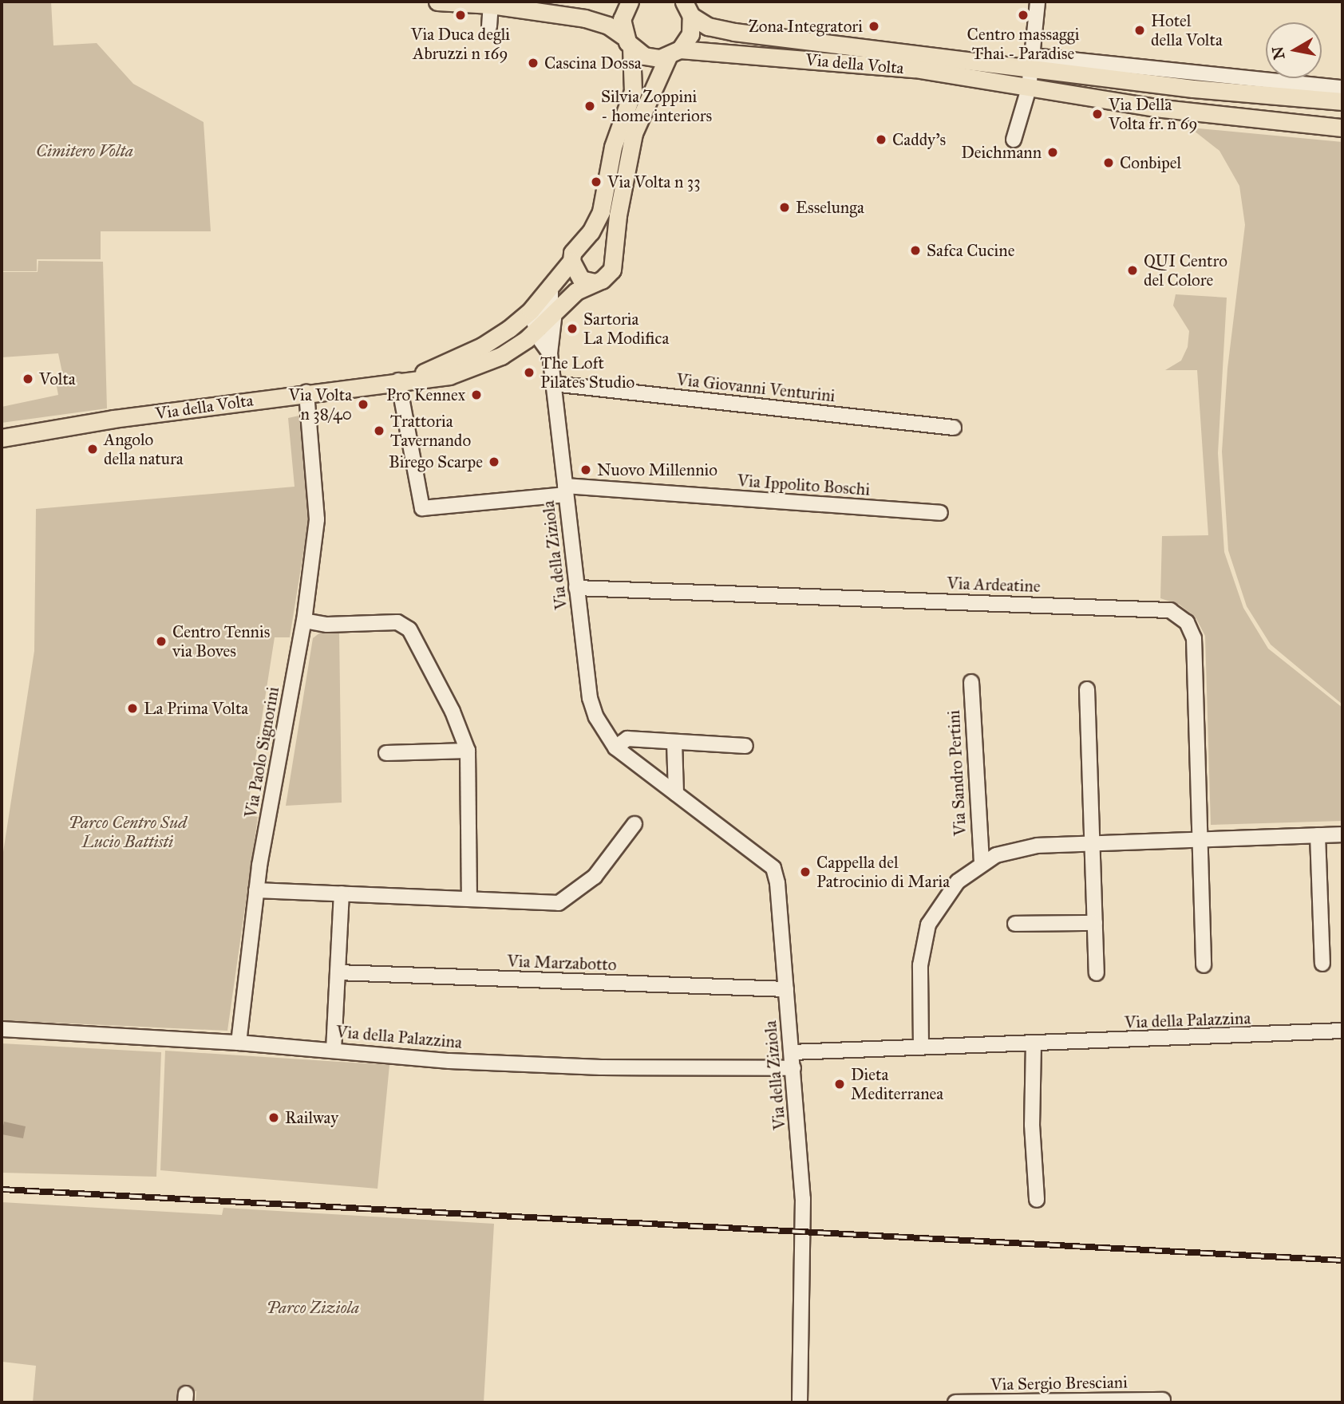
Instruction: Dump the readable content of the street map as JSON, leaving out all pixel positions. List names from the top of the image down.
{
  "streets": {
    "main road": ["Via della Volta"],
    "street": [
      "Via Giovanni Venturini",
      "Via Ippolito Boschi",
      "Via della Ziziola",
      "Via Ardeatine",
      "Via Paolo Signorini",
      "Via Sandro Pertini",
      "Via Marzabotto",
      "Via della Palazzina",
      "Via Sergio Bresciani"
    ]
  },
  "crossings": [
    ["Via della Volta", "Via Ippolito Boschi"],
    ["Via della Volta", "Via Paolo Signorini"],
    ["Via Giovanni Venturini", "Via della Ziziola"],
    ["Via Ippolito Boschi", "Via della Ziziola"],
    ["Via della Ziziola", "Via Ardeatine"],
    ["Via della Ziziola", "Via Marzabotto"],
    ["Via della Ziziola", "Via della Palazzina"],
    ["Via Paolo Signorini", "Via della Palazzina"]
  ],
  "parks": ["Cimitero Volta", "Parco Centro Sud Lucio Battisti", "Parco Ziziola"],
  "places": [
    "Via Duca degli Abruzzi n 169",
    "Centro massaggi Thai - Paradise",
    "Zona Integratori",
    "Hotel della Volta",
    "Cascina Dossa",
    "Silvia Zoppini - home interiors",
    "Via Della Volta fr. n 69",
    "Caddy's",
    "Deichmann",
    "Conbipel",
    "Via Volta n 33",
    "Esselunga",
    "Safca Cucine",
    "QUI Centro del Colore",
    "Sartoria La Modifica",
    "The Loft Pilates Studio",
    "Volta",
    "Pro Kennex",
    "Via Volta n 38/40",
    "Trattoria Tavernando",
    "Angolo della natura",
    "Birego Scarpe",
    "Nuovo Millennio",
    "Centro Tennis via Boves",
    "La Prima Volta",
    "Cappella del Patrocinio di Maria",
    "Dieta Mediterranea",
    "Railway"
  ],
  "north": "left"
}
